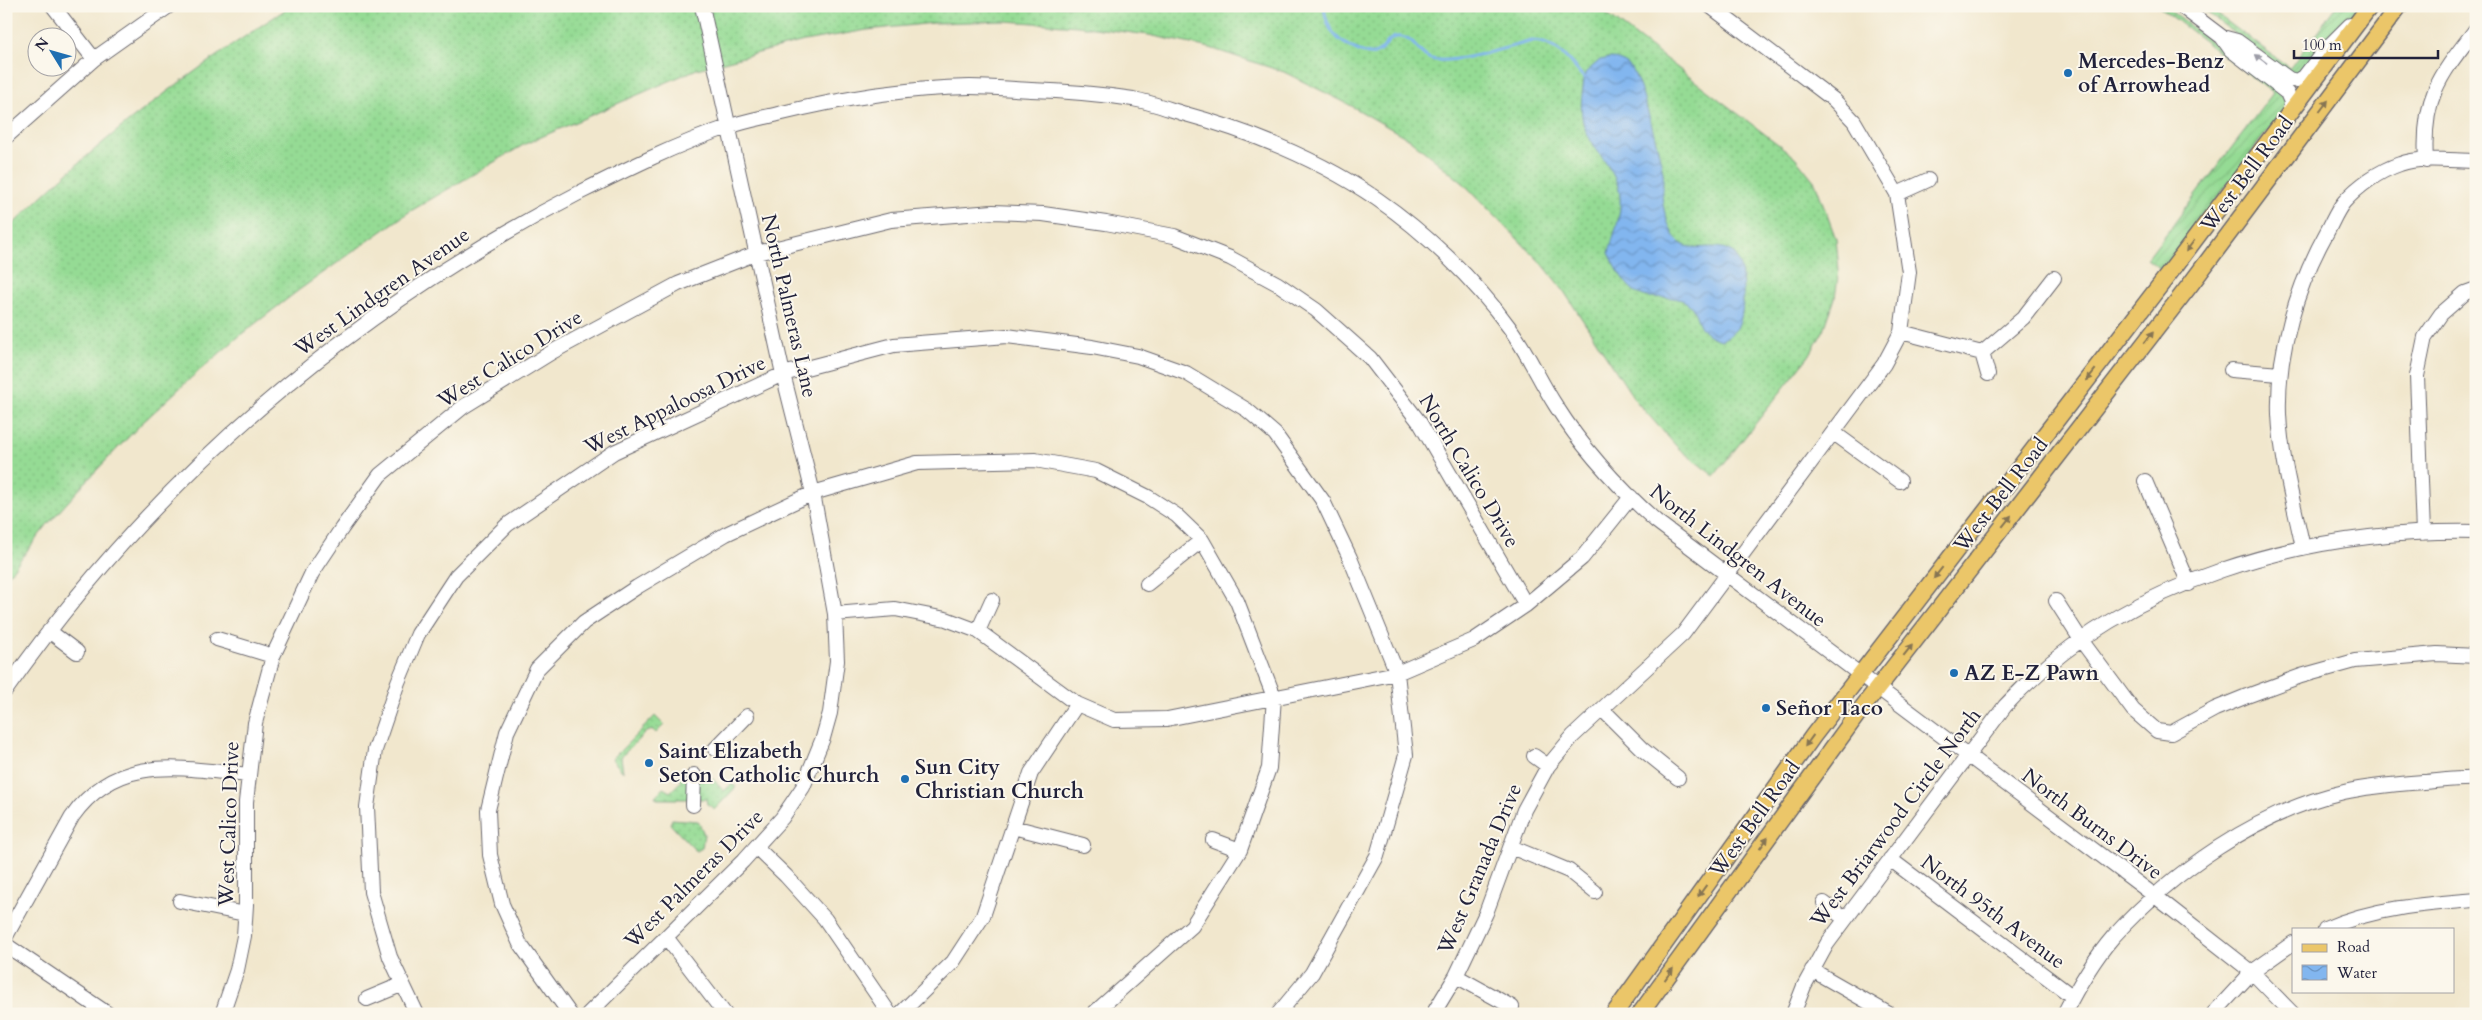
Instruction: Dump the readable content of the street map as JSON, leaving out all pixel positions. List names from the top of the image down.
{
  "streets": {
    "main road": ["West Bell Road"],
    "street": [
      "West Lindgren Avenue",
      "North Palmeras Lane",
      "West Calico Drive",
      "West Appaloosa Drive",
      "North Calico Drive",
      "North Lindgren Avenue",
      "West Briarwood Circle North",
      "North Burns Drive",
      "West Granada Drive",
      "West Palmeras Drive",
      "North 95th Avenue"
    ]
  },
  "crossings": [
    ["West Bell Road", "North Lindgren Avenue"],
    ["West Bell Road", "North Burns Drive"],
    ["West Lindgren Avenue", "North Palmeras Lane"],
    ["West Lindgren Avenue", "North Lindgren Avenue"],
    ["North Palmeras Lane", "West Calico Drive"],
    ["North Palmeras Lane", "West Appaloosa Drive"],
    ["North Palmeras Lane", "North Calico Drive"],
    ["North Palmeras Lane", "North Lindgren Avenue"],
    ["North Palmeras Lane", "West Palmeras Drive"],
    ["West Calico Drive", "North Calico Drive"],
    ["North Lindgren Avenue", "North Burns Drive"],
    ["North Lindgren Avenue", "West Granada Drive"],
    ["West Briarwood Circle North", "North Burns Drive"],
    ["West Briarwood Circle North", "North 95th Avenue"]
  ],
  "places": [
    "Mercedes-Benz of Arrowhead",
    "AZ E-Z Pawn",
    "Señor Taco",
    "Saint Elizabeth Seton Catholic Church",
    "Sun City Christian Church"
  ],
  "legend": ["Road", "Water"],
  "scale_bar": "100 m",
  "north": "top left"
}
